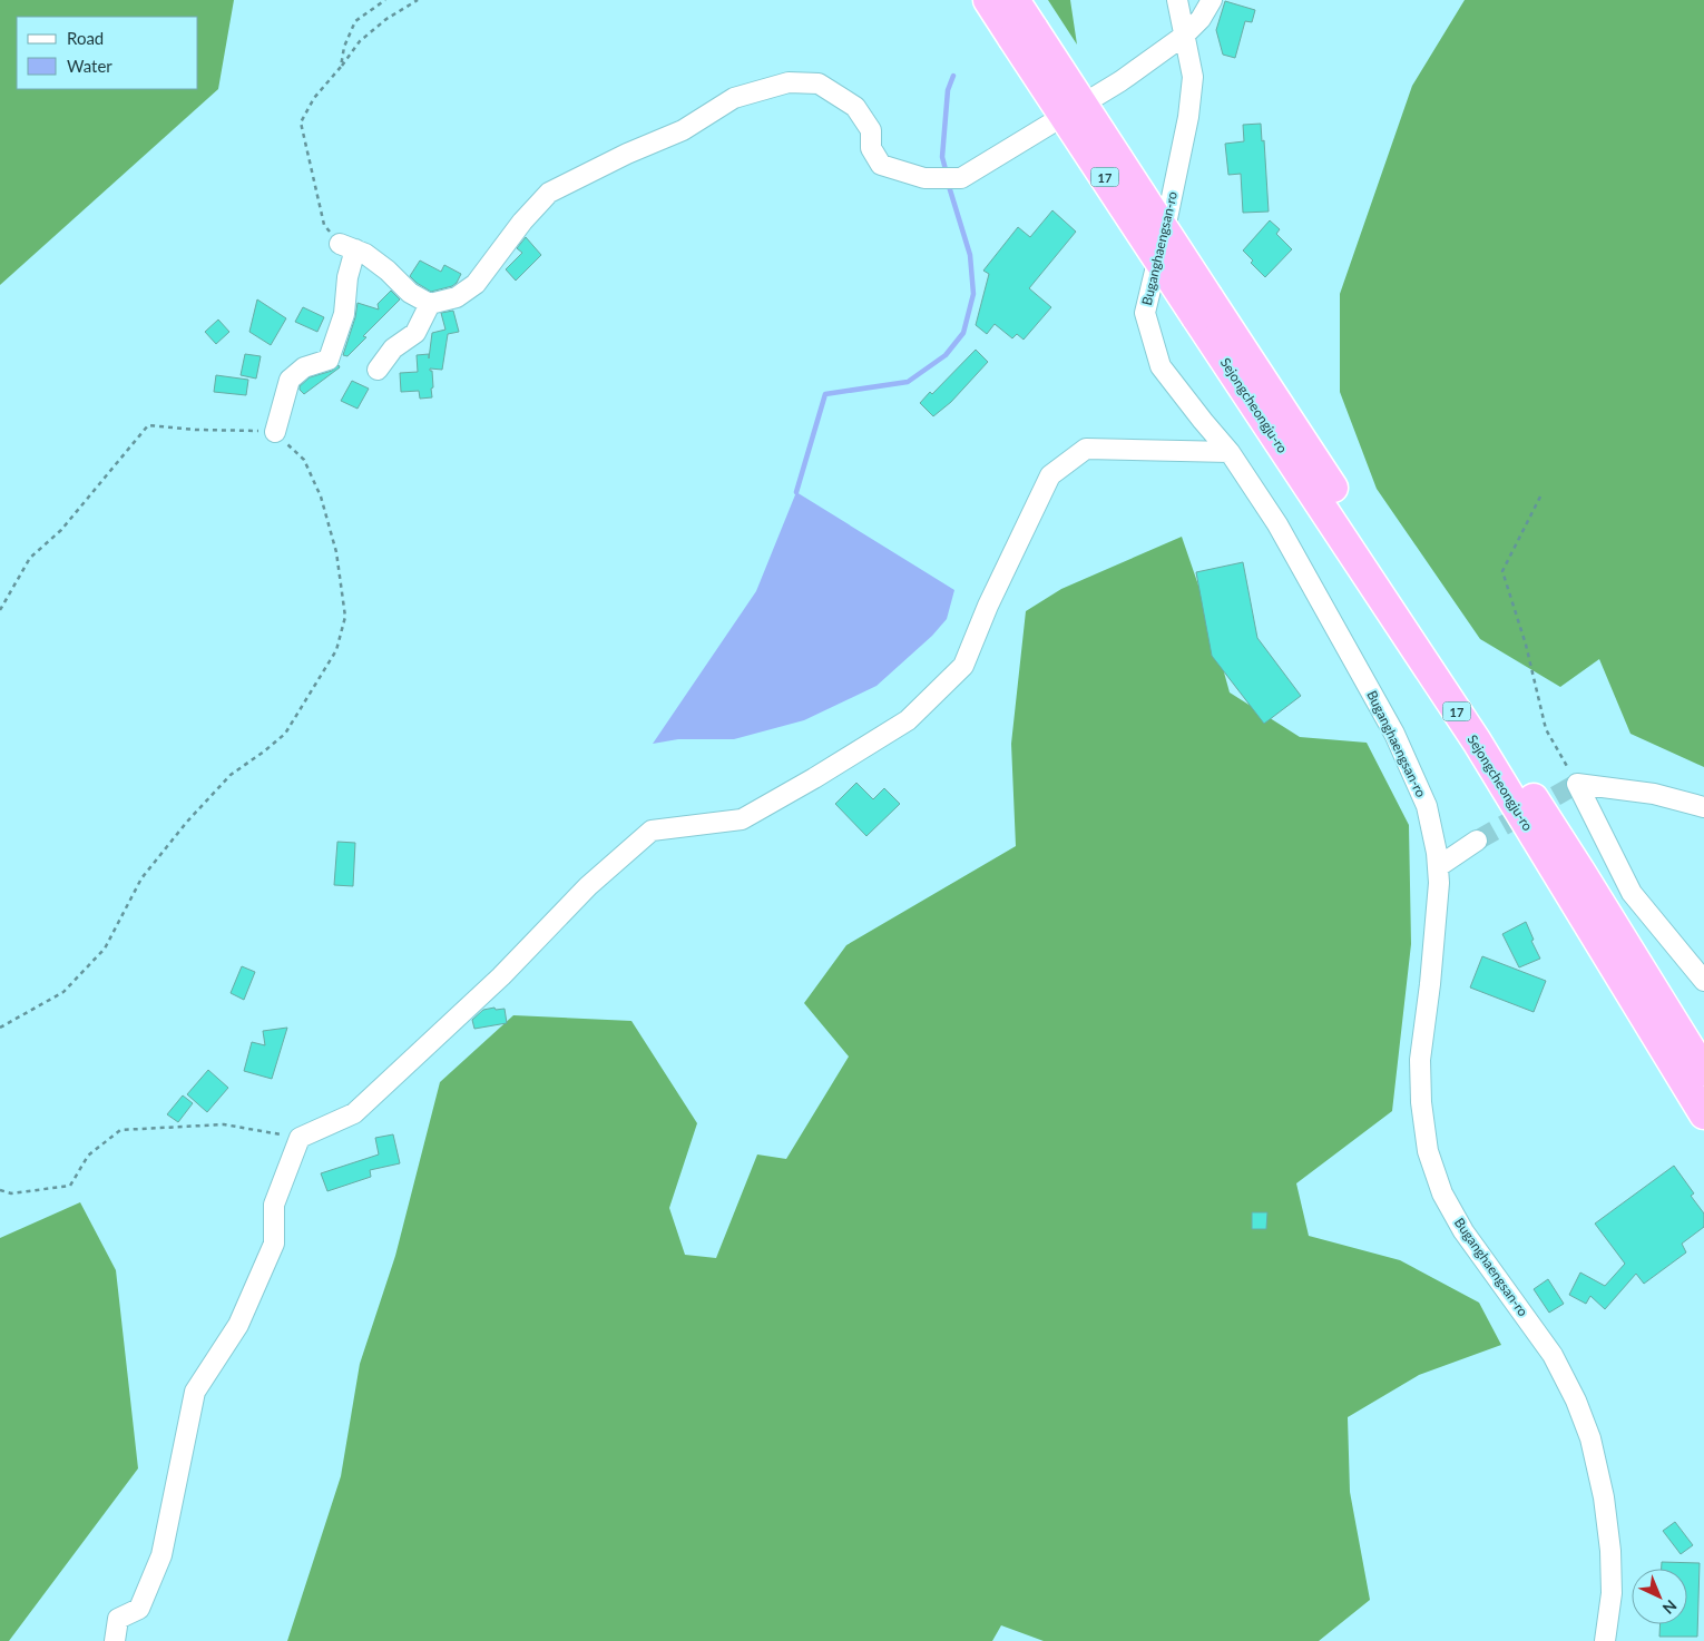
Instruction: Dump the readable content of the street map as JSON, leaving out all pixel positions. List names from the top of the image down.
{
  "streets": {
    "highway": ["17", "Sejongcheongju-ro"],
    "street": ["Buganghaengsan-ro"]
  },
  "crossings": [
    ["17", "Sejongcheongju-ro"]
  ],
  "legend": ["Road", "Water"],
  "north": "bottom right"
}
